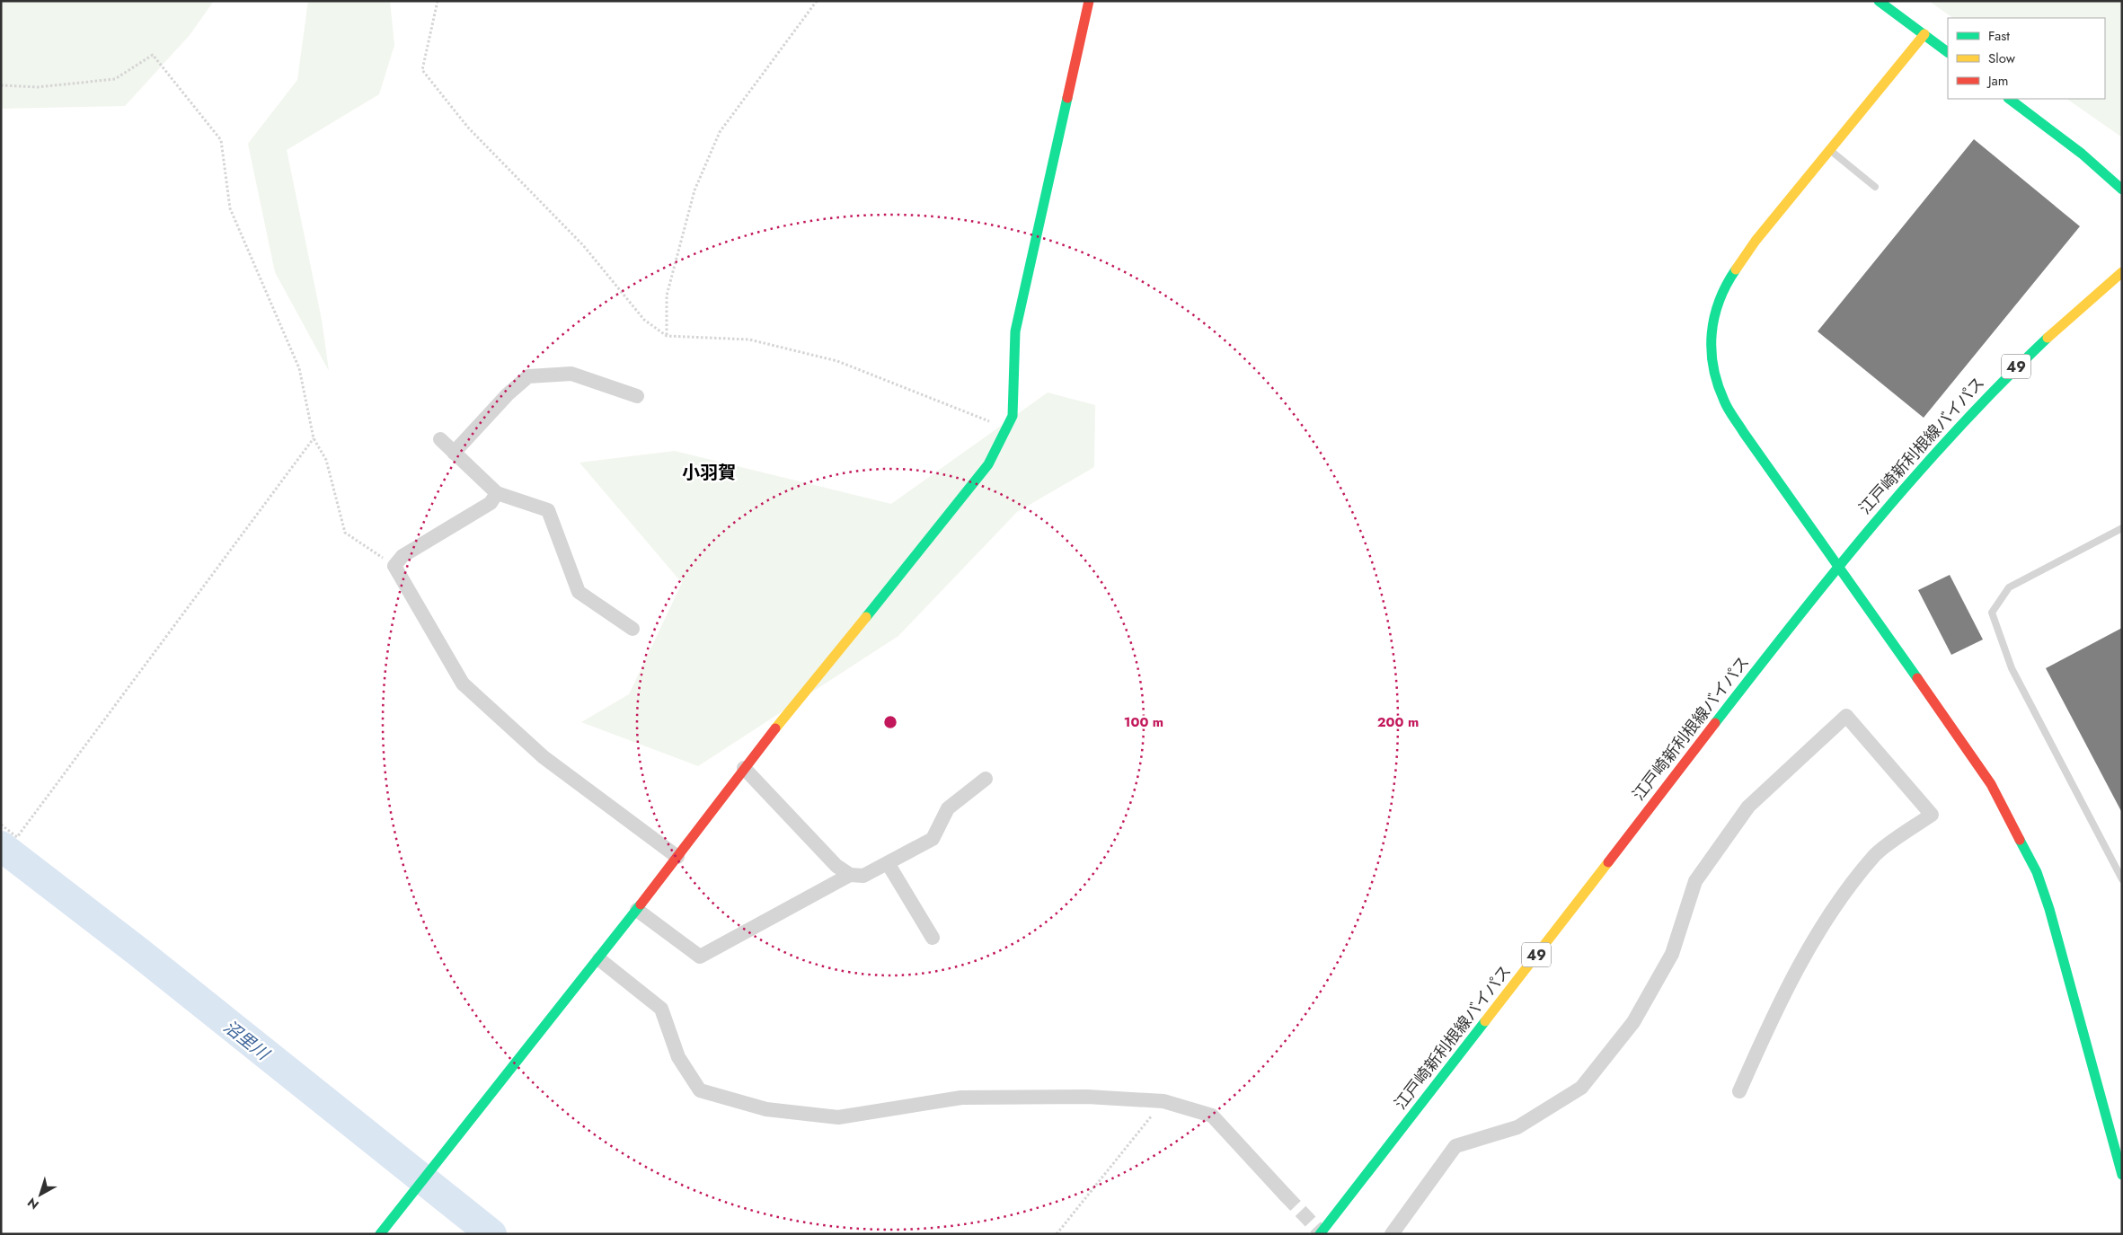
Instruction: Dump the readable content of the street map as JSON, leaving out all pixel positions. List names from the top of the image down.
{
  "streets": {
    "street": ["49", "江戸崎新利根線バイパス"]
  },
  "districts": ["小羽賀"],
  "water": ["沼里川"],
  "legend": ["Fast", "Slow", "Jam"],
  "north": "bottom left",
  "rings": ["100 m", "200 m"]
}
